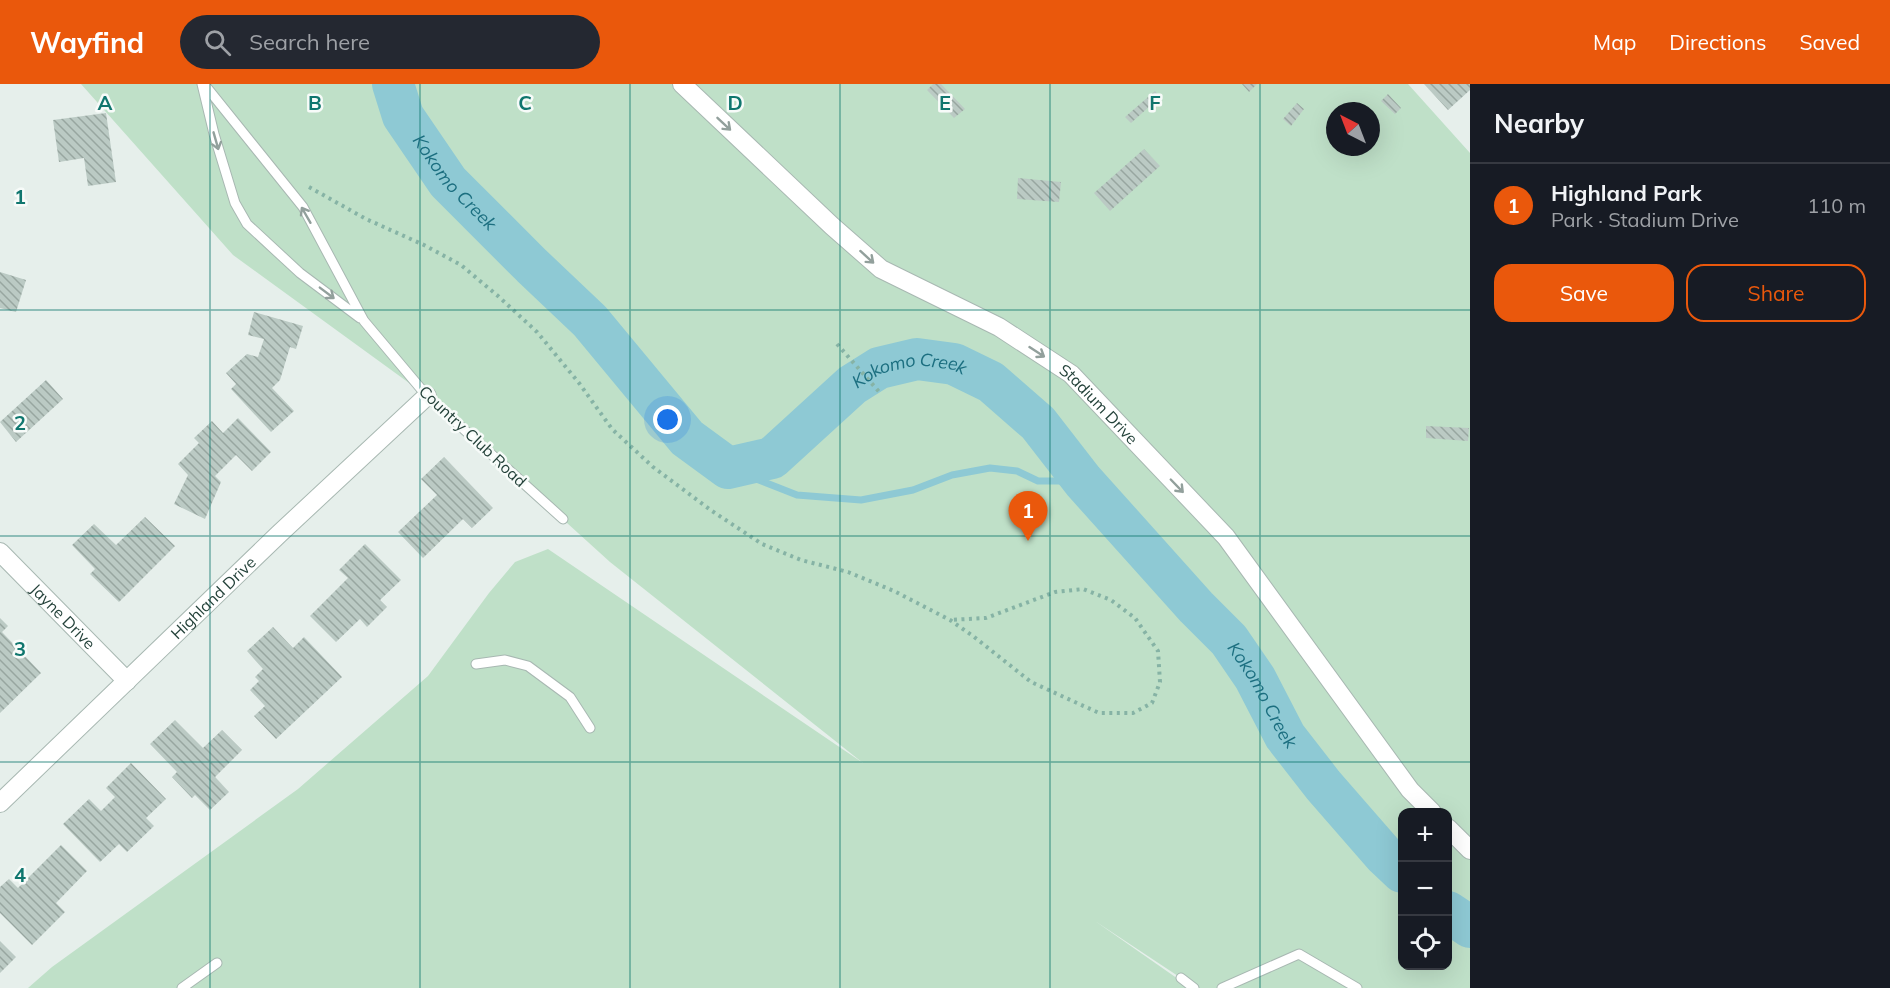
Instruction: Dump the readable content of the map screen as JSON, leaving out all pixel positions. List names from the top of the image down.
{
  "streets": {
    "street": ["Stadium Drive", "Highland Drive", "Jayne Drive"],
    "lane": ["Country Club Road"]
  },
  "crossings": [
    ["Country Club Road", "Highland Drive"],
    ["Highland Drive", "Jayne Drive"]
  ],
  "one_way": ["Stadium Drive"],
  "water": ["Kokomo Creek"],
  "north": "top left",
  "page": {
    "header": "Wayfind",
    "search": "Search here",
    "nav": ["Map", "Directions", "Saved"],
    "heading": "Nearby",
    "list": [
      {
        "mark": "1",
        "name": "Highland Park",
        "note": "Park · Stadium Drive",
        "value": "110 m"
      }
    ],
    "buttons": ["Save", "Share"],
    "pins": "1",
    "map_buttons": ["+", "−"]
  },
  "grid": {
    "columns": [
      "A",
      "B",
      "C",
      "D",
      "E",
      "F"
    ],
    "rows": [
      "1",
      "2",
      "3",
      "4"
    ]
  }
}
